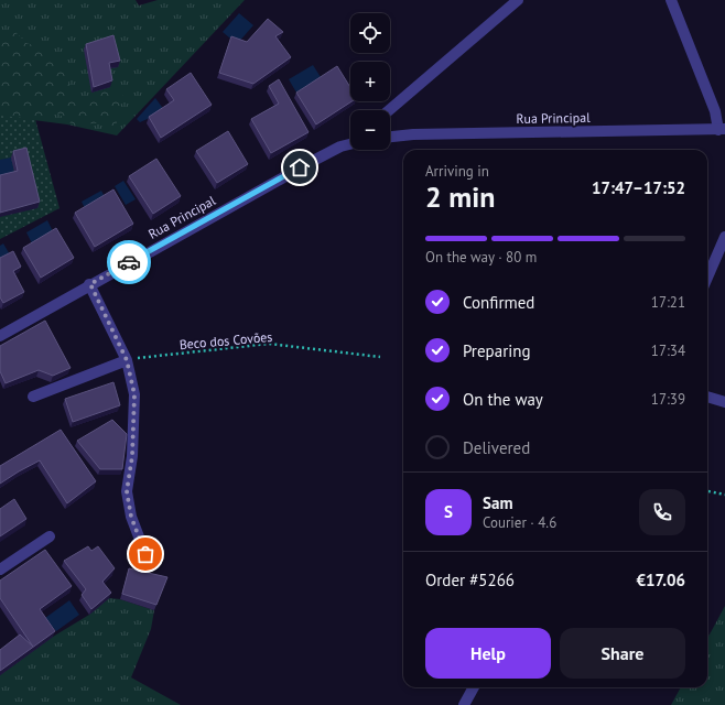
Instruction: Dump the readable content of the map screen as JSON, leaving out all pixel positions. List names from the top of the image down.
{
  "streets": {
    "street": ["Rua Principal"],
    "path": ["Beco dos Covões"]
  },
  "page": {
    "map_buttons": ["+", "−"],
    "heading": ["2 min", "Arriving in", "17:47–17:52"],
    "panel": [
      "Sam",
      "Courier · 4.6",
      "Order #5266",
      "€17.06"
    ],
    "bar": "On the way · 80 m",
    "list": [
      ["Confirmed", "17:21"],
      ["Preparing", "17:34"],
      ["On the way", "17:39"],
      "Delivered"
    ],
    "round": "S",
    "buttons": ["Help", "Share"]
  }
}
